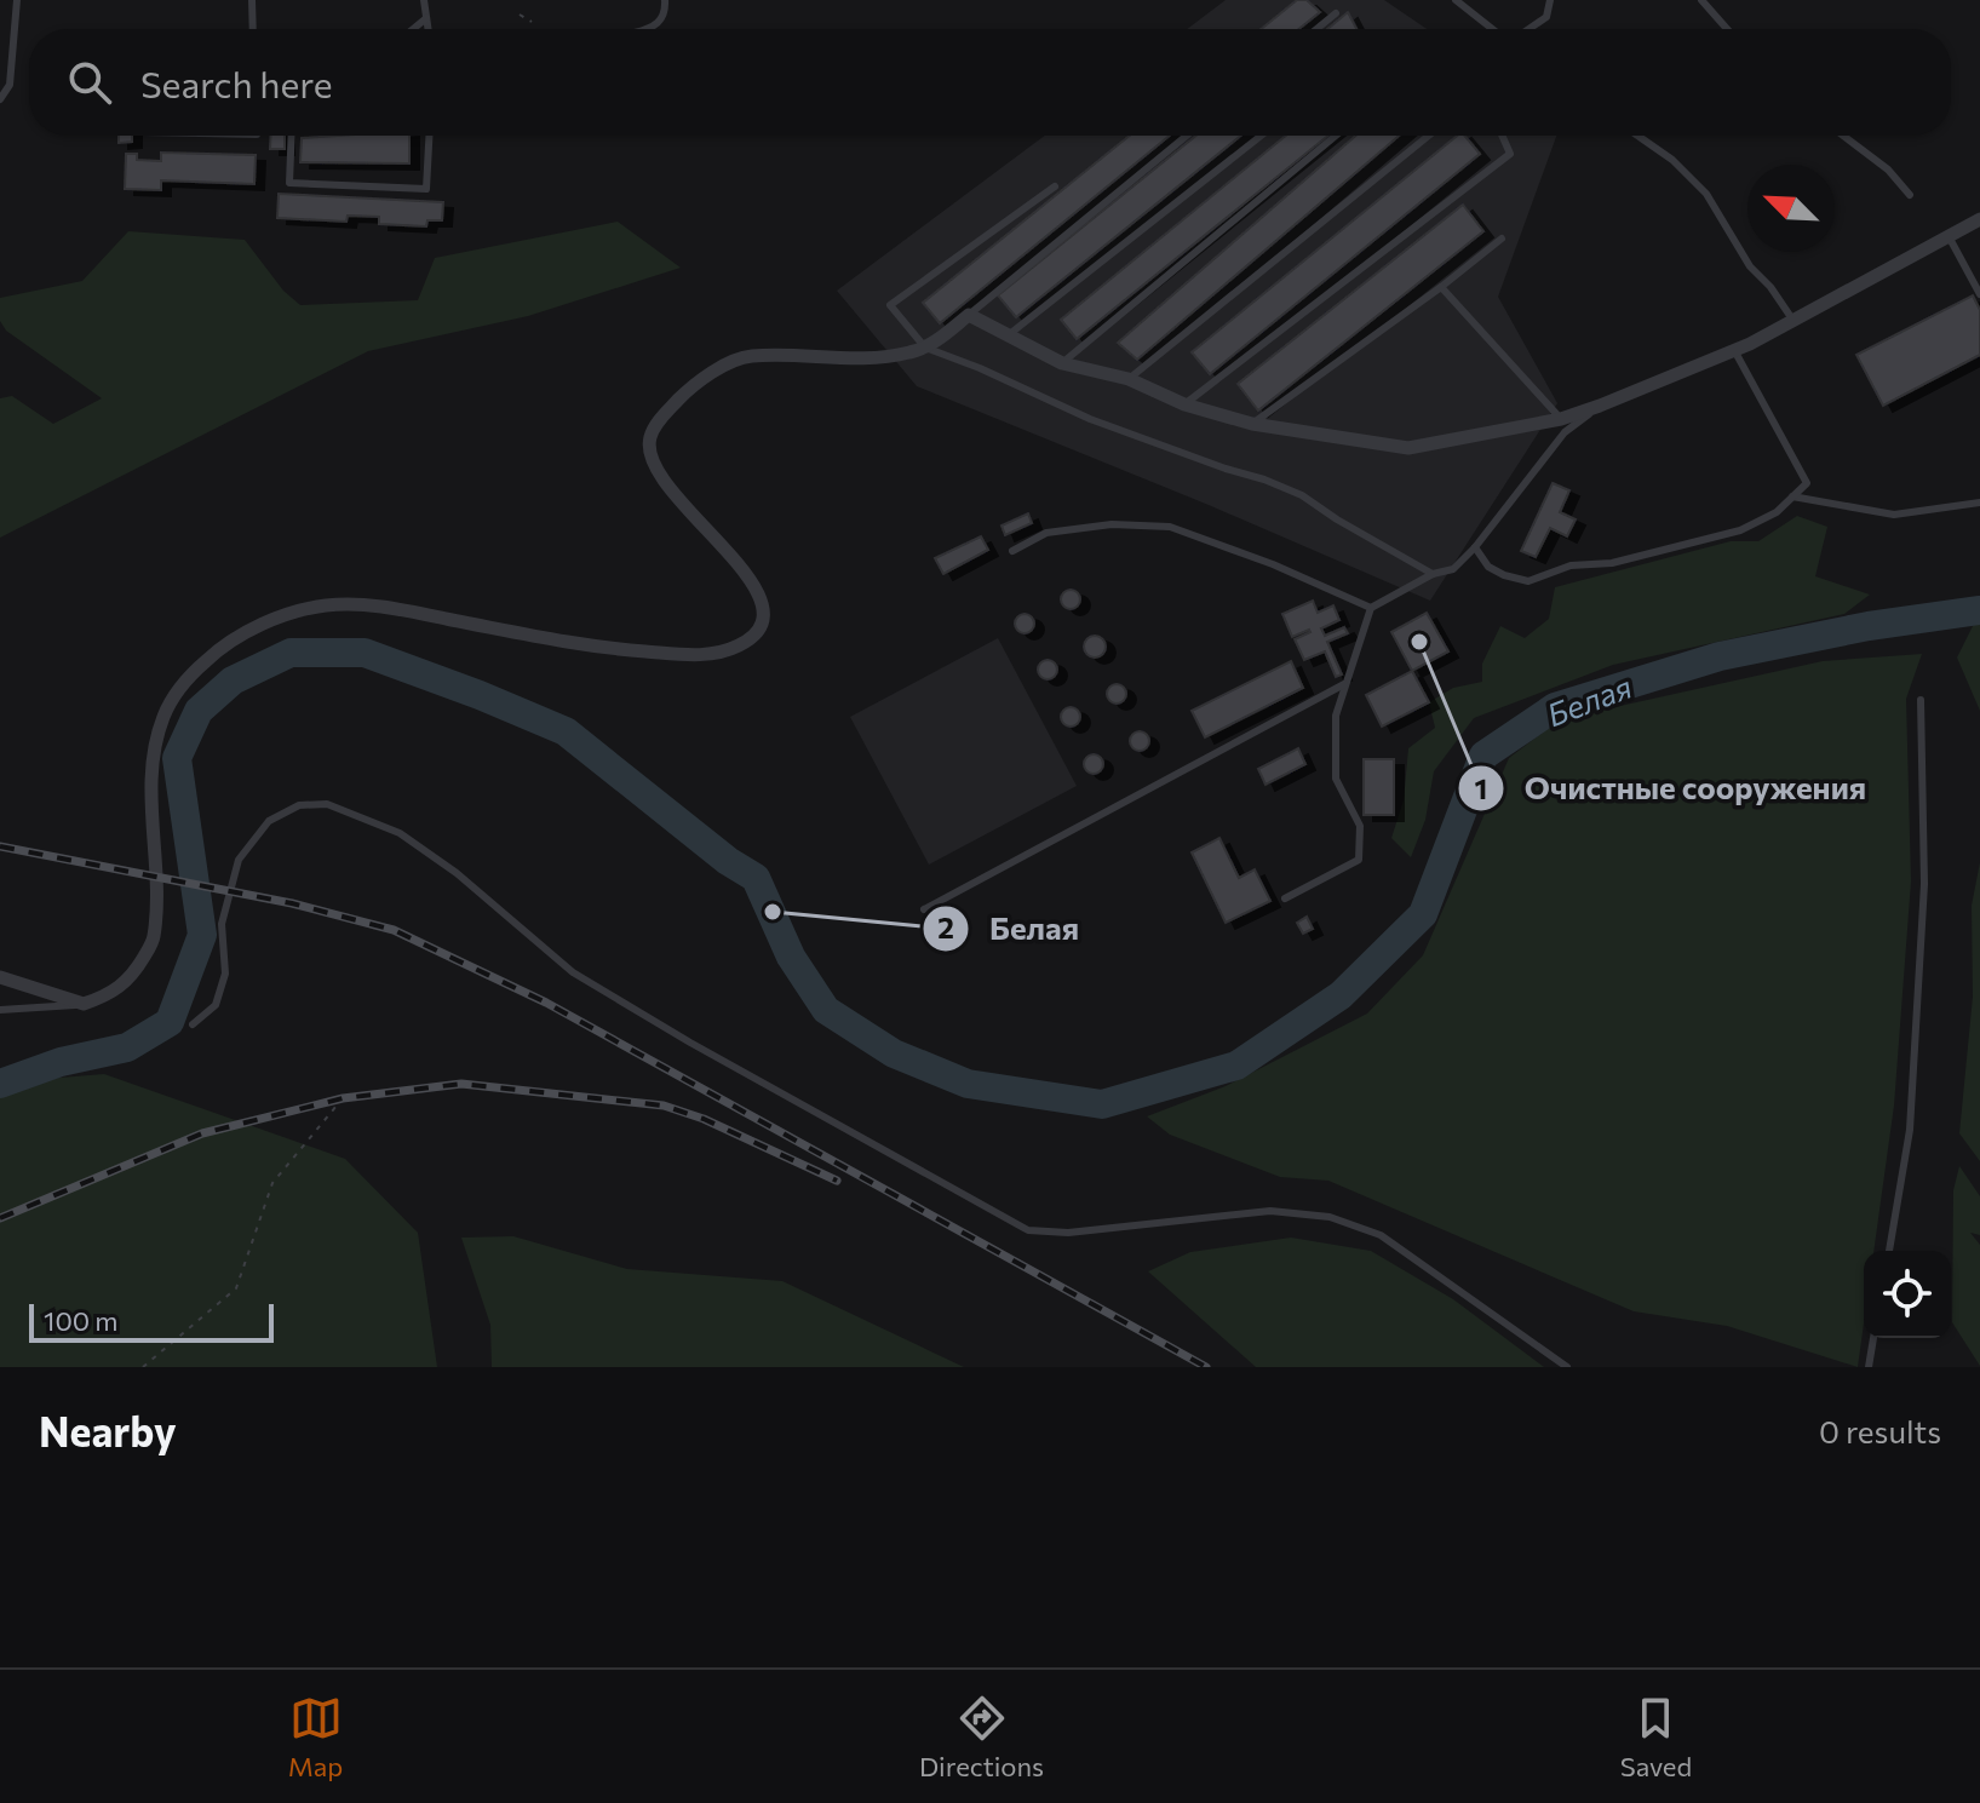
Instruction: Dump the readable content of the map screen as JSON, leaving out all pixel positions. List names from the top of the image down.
{
  "water": ["Белая"],
  "places": ["Очистные сооружения", "Белая"],
  "scale_bar": "100 m",
  "north": "top left",
  "page": {
    "search": "Search here",
    "scale": "100 m",
    "heading": ["Nearby", "0 results"],
    "nav": ["Map", "Directions", "Saved"]
  }
}
